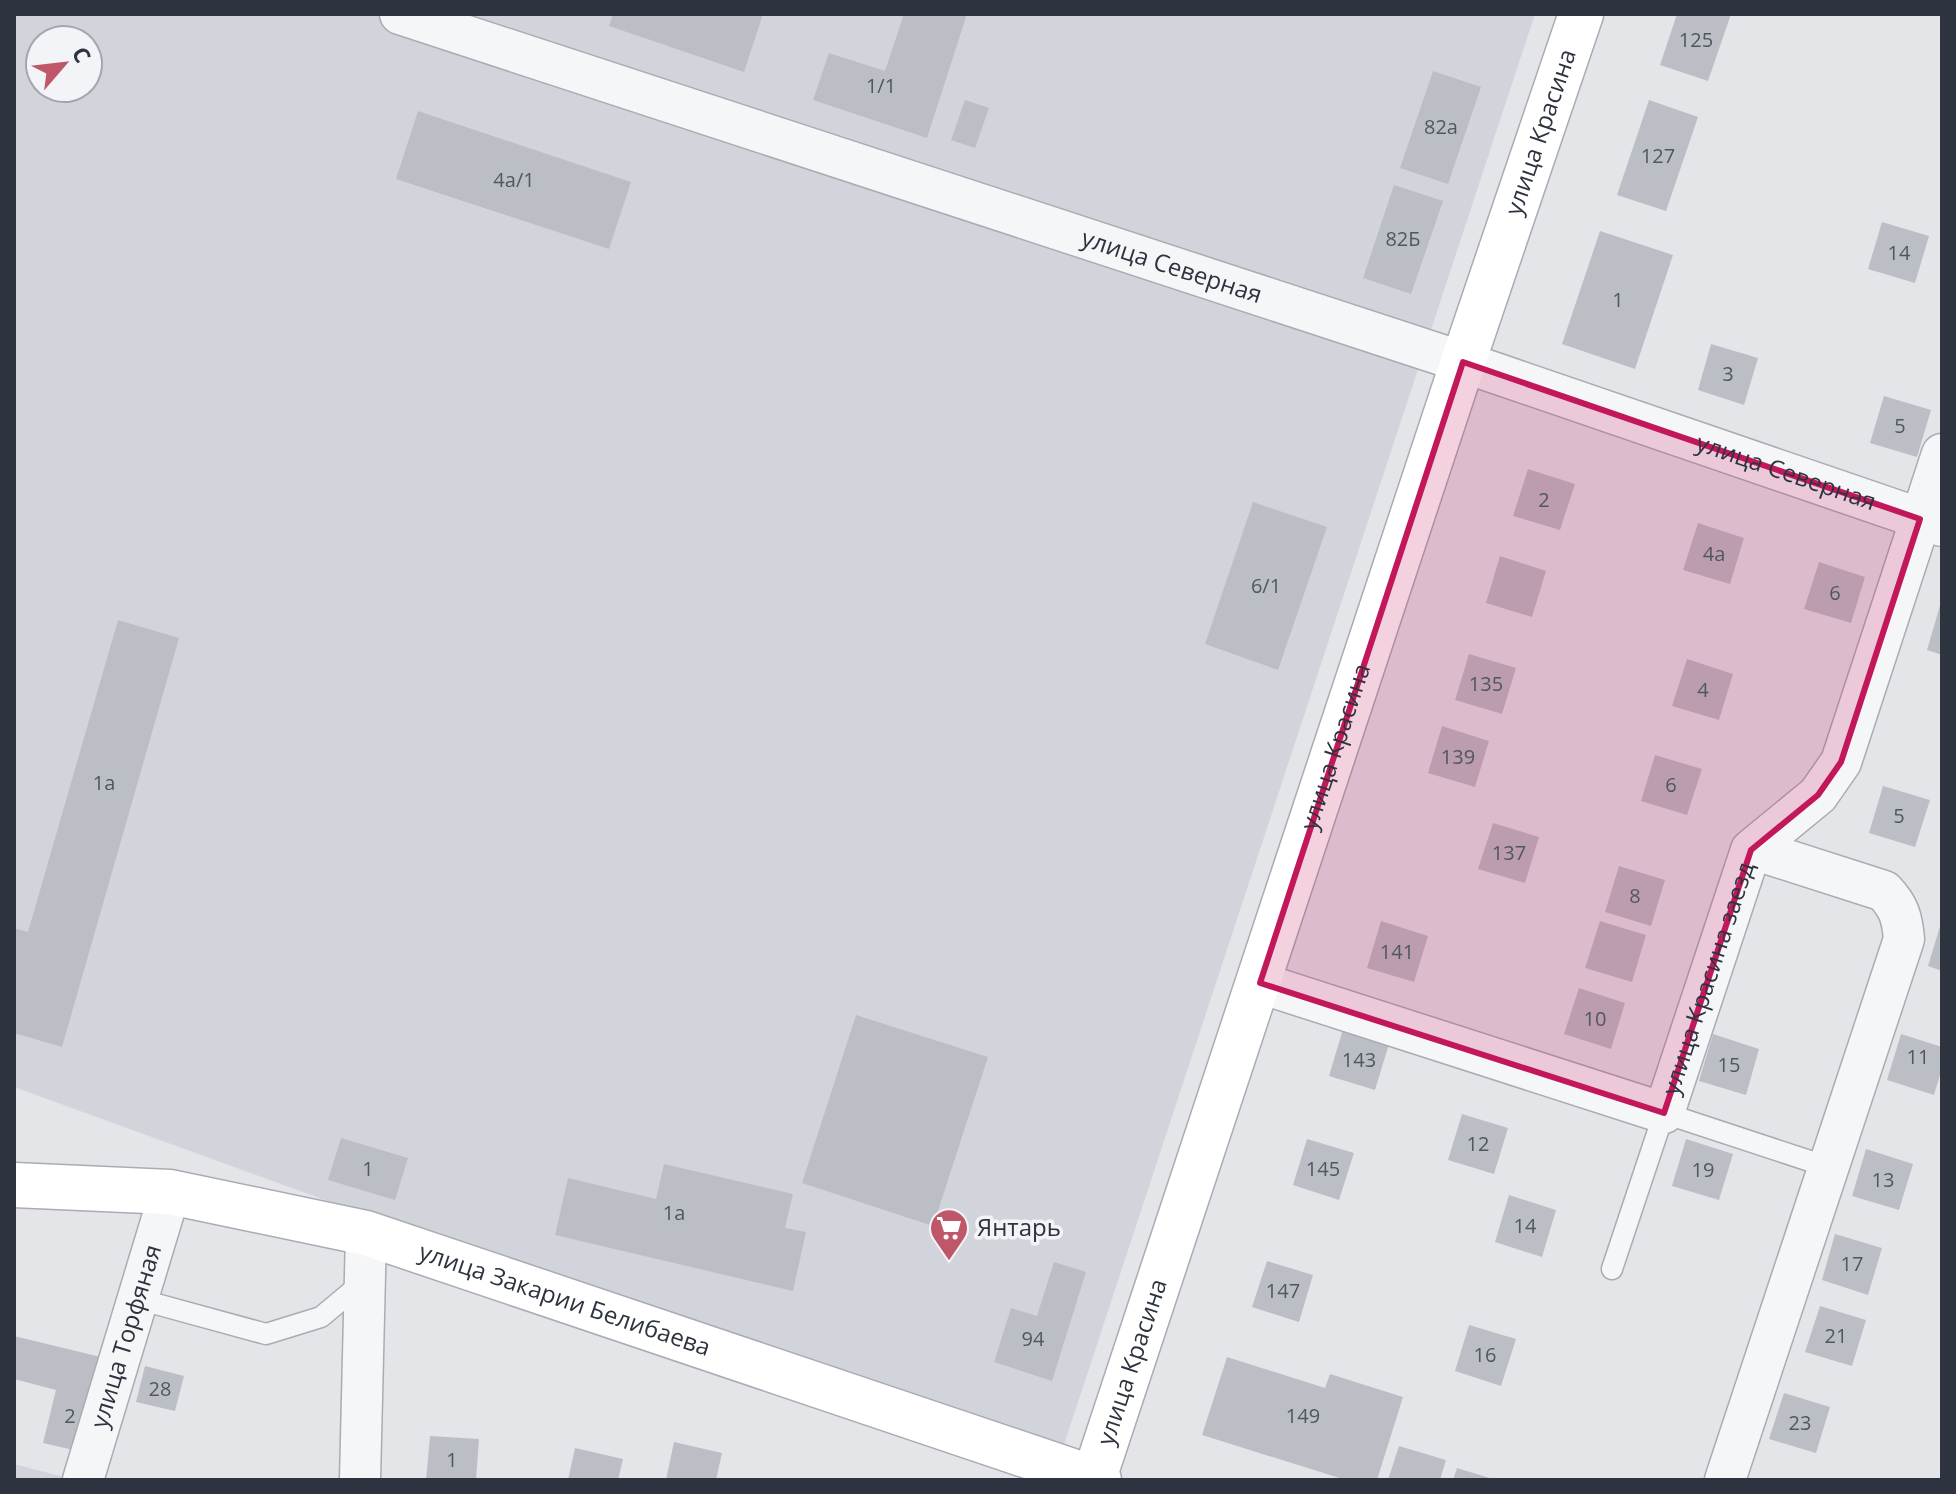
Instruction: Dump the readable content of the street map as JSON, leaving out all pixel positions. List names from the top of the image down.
{
  "streets": {
    "street": [
      "улица Красина",
      "улица Северная",
      "улица Красина заезд",
      "улица Закарии Белибаева",
      "улица Торфяная"
    ]
  },
  "crossings": [
    ["улица Красина", "улица Северная"],
    ["улица Красина", "улица Красина заезд"],
    ["улица Красина", "улица Закарии Белибаева"],
    ["улица Северная", "улица Красина заезд"],
    ["улица Закарии Белибаева", "улица Торфяная"]
  ],
  "places": {
    "supermarket": ["Янтарь"]
  },
  "house_numbers": [
    "125",
    "1/1",
    "82а",
    "127",
    "4а/1",
    "82Б",
    "14",
    "1",
    "3",
    "5",
    "2",
    "4а",
    "6/1",
    "6",
    "135",
    "4",
    "139",
    "1а",
    "6",
    "5",
    "137",
    "8",
    "141",
    "10",
    "11",
    "143",
    "15",
    "12",
    "1",
    "145",
    "19",
    "13",
    "1а",
    "14",
    "17",
    "147",
    "21",
    "94",
    "16",
    "28",
    "2",
    "149",
    "23",
    "1"
  ],
  "north": "top right"
}
